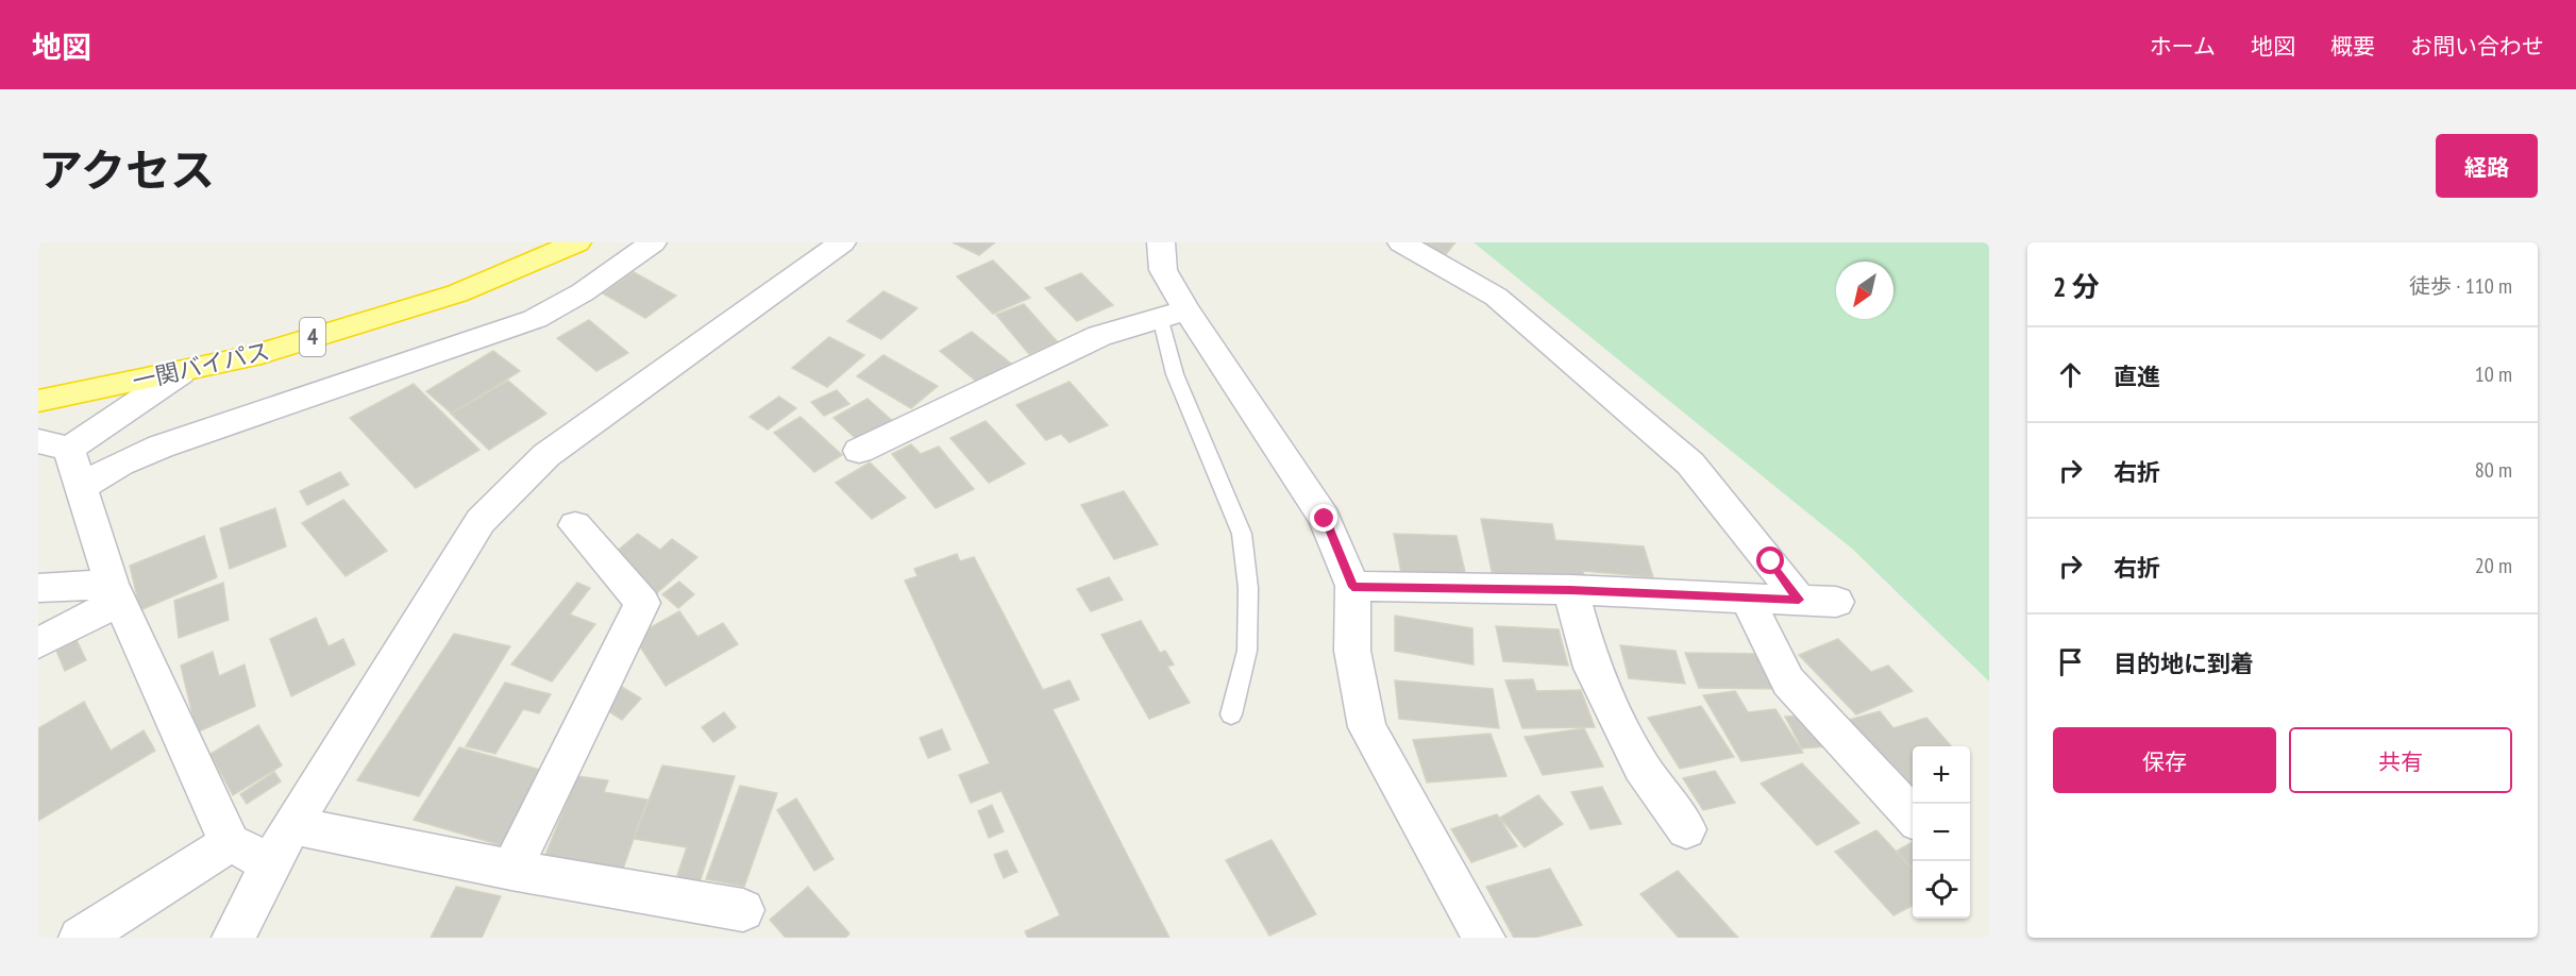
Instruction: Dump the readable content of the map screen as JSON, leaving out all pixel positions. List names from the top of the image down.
{
  "streets": {
    "highway": ["4", "一関バイパス"]
  },
  "north": "bottom left",
  "page": {
    "header": "地図",
    "nav": [
      "ホーム",
      "地図",
      "概要",
      "お問い合わせ"
    ],
    "title": "アクセス",
    "buttons": [
      "経路",
      ["保存", "共有"]
    ],
    "heading": ["2 分", "徒歩 · 110 m"],
    "list": [
      ["直進", "10 m"],
      ["右折", "80 m"],
      ["右折", "20 m"],
      "目的地に到着"
    ],
    "map_buttons": ["+", "−"]
  }
}
